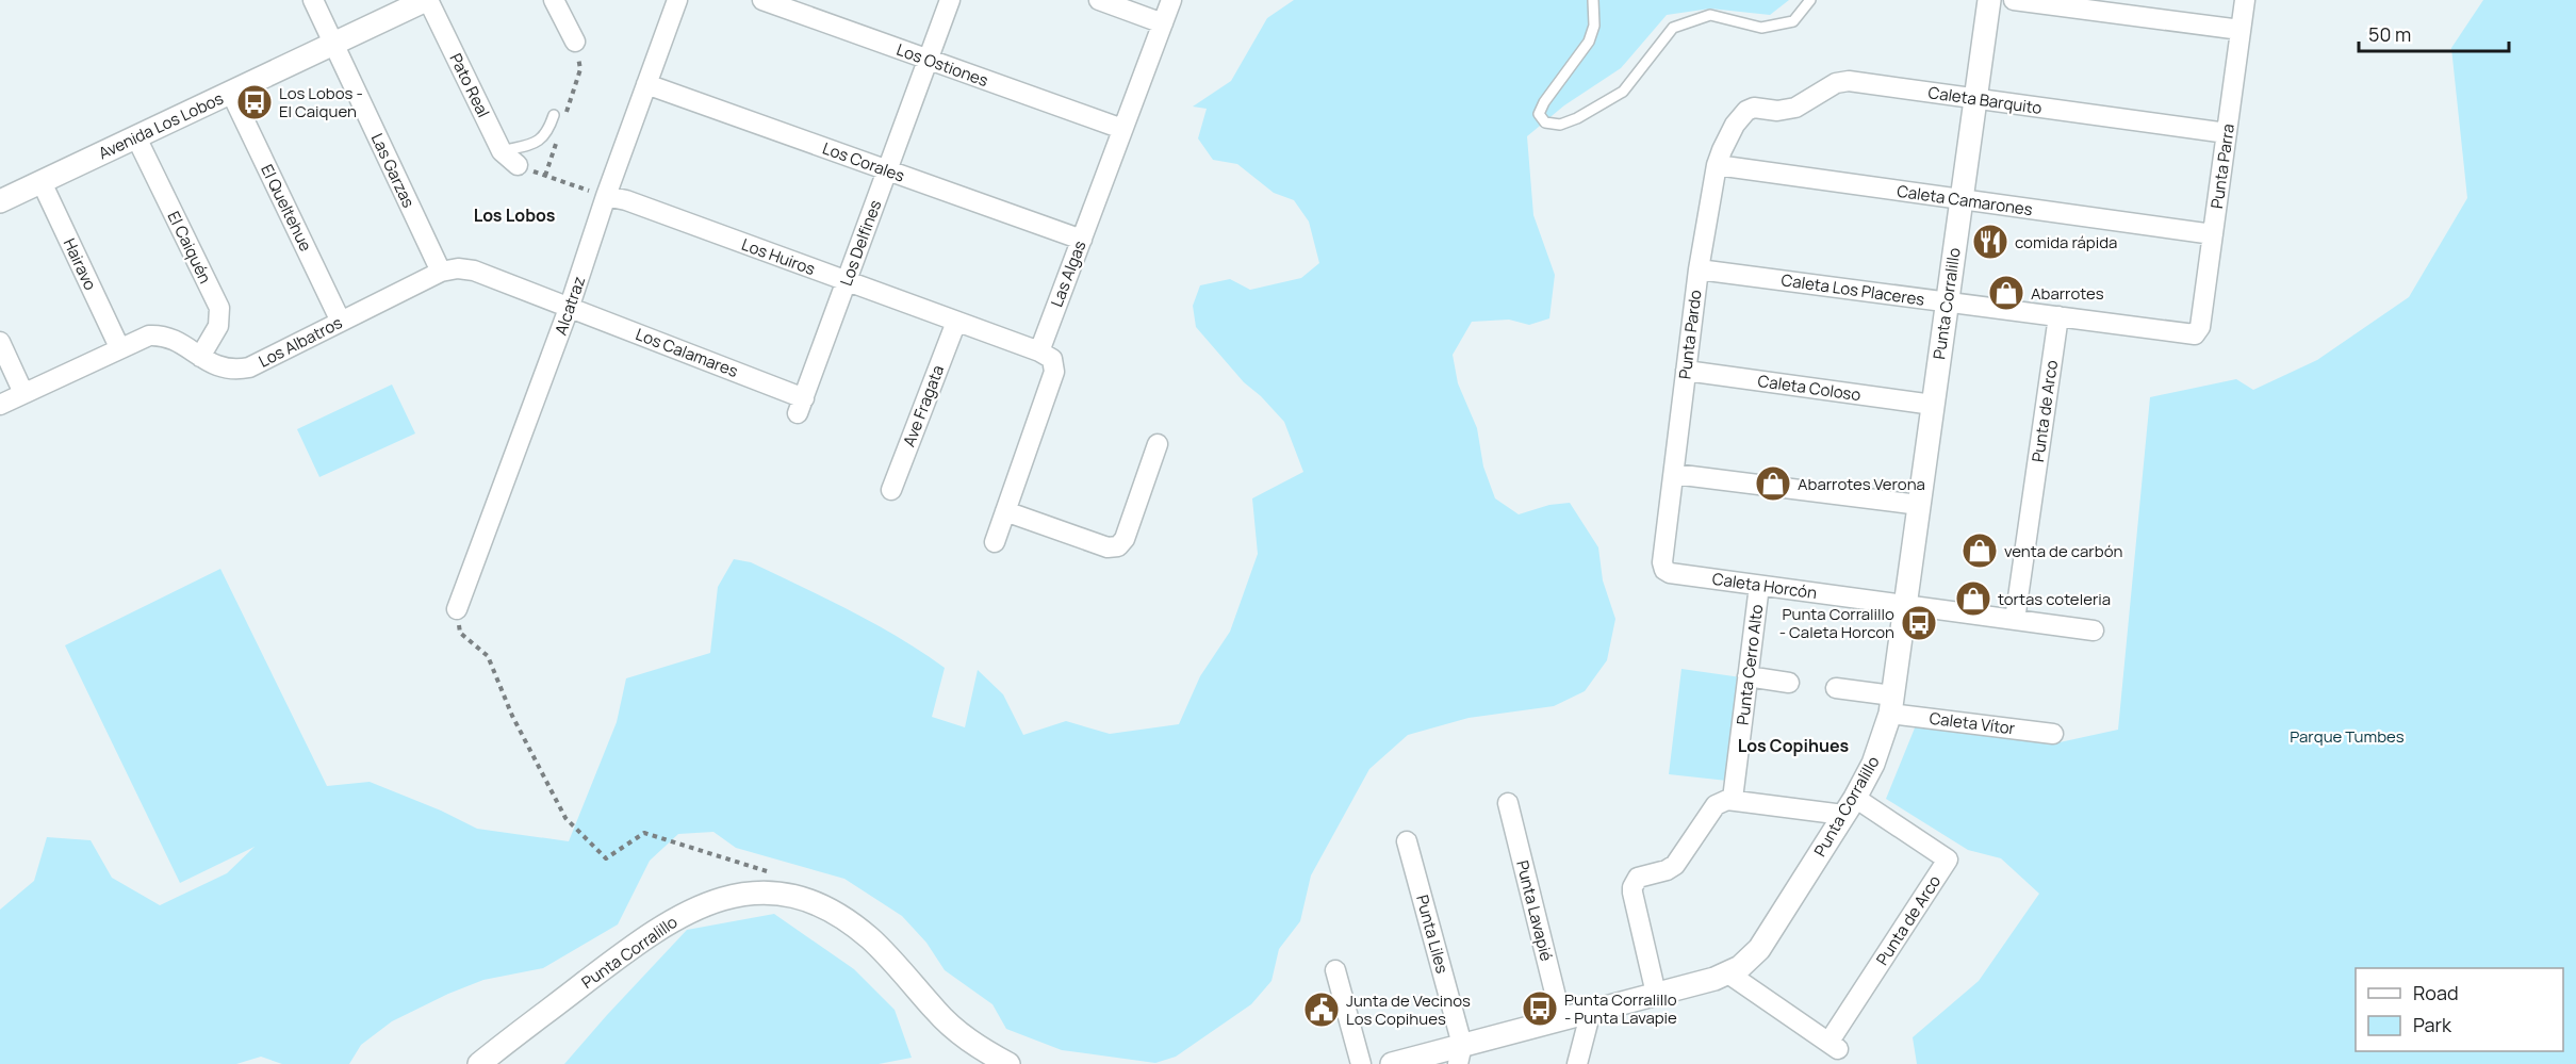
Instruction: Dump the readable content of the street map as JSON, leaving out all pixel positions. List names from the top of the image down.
{
  "streets": {
    "street": [
      "Los Ostiones",
      "Pato Real",
      "Caleta Barquito",
      "Avenida Los Lobos",
      "Los Corales",
      "Punta Parra",
      "Las Garzas",
      "Caleta Camarones",
      "El Queltehue",
      "Los Delfines",
      "El Caiquén",
      "Los Huiros",
      "Hairavo",
      "Las Algas",
      "Caleta Los Placeres",
      "Punta Corralillo",
      "Alcatraz",
      "Punta Pardo",
      "Los Albatros",
      "Los Calamares",
      "Caleta Coloso",
      "Ave Fragata",
      "Punta de Arco",
      "Caleta Horcón",
      "Punta Cerro Alto",
      "Caleta Vítor",
      "Punta Lavapié",
      "Punta Liles"
    ]
  },
  "crossings": [
    ["Los Ostiones", "Los Delfines"],
    ["Los Ostiones", "Las Algas"],
    ["Pato Real", "Avenida Los Lobos"],
    ["Caleta Barquito", "Punta Parra"],
    ["Caleta Barquito", "Punta Corralillo"],
    ["Caleta Barquito", "Punta Pardo"],
    ["Avenida Los Lobos", "Las Garzas"],
    ["Avenida Los Lobos", "El Queltehue"],
    ["Avenida Los Lobos", "El Caiquén"],
    ["Avenida Los Lobos", "Hairavo"],
    ["Los Corales", "Los Delfines"],
    ["Los Corales", "Las Algas"],
    ["Los Corales", "Alcatraz"],
    ["Punta Parra", "Caleta Camarones"],
    ["Punta Parra", "Caleta Los Placeres"],
    ["Las Garzas", "Los Albatros"],
    ["Caleta Camarones", "Punta Corralillo"],
    ["Caleta Camarones", "Punta Pardo"],
    ["El Queltehue", "Los Albatros"],
    ["Los Delfines", "Los Huiros"],
    ["Los Delfines", "Los Calamares"],
    ["El Caiquén", "Los Albatros"],
    ["Los Huiros", "Las Algas"],
    ["Los Huiros", "Alcatraz"],
    ["Los Huiros", "Ave Fragata"],
    ["Hairavo", "Los Albatros"],
    ["Caleta Los Placeres", "Punta Corralillo"],
    ["Caleta Los Placeres", "Punta Pardo"],
    ["Caleta Los Placeres", "Punta de Arco"],
    ["Punta Corralillo", "Caleta Coloso"],
    ["Punta Corralillo", "Punta de Arco"],
    ["Punta Corralillo", "Caleta Horcón"],
    ["Punta Corralillo", "Caleta Vítor"],
    ["Punta Corralillo", "Punta Lavapié"],
    ["Punta Corralillo", "Punta Liles"],
    ["Alcatraz", "Los Albatros"],
    ["Alcatraz", "Los Calamares"],
    ["Punta Pardo", "Caleta Coloso"],
    ["Punta Pardo", "Caleta Horcón"],
    ["Los Albatros", "Los Calamares"],
    ["Punta de Arco", "Caleta Horcón"],
    ["Caleta Horcón", "Punta Cerro Alto"]
  ],
  "districts": ["Los Lobos", "Los Copihues"],
  "parks": ["Parque Tumbes"],
  "places": {
    "bus stop": ["Los Lobos - El Caiquen", "Punta Corralillo - Caleta Horcon", "Punta Corralillo - Punta Lavapie"],
    "restaurant": ["comida rápida"],
    "shop": [
      "Abarrotes",
      "Abarrotes Verona",
      "venta de carbón",
      "tortas coteleria"
    ],
    "public building": ["Junta de Vecinos Los Copihues"]
  },
  "legend": ["Road", "Park"],
  "scale_bar": "50 m"
}
